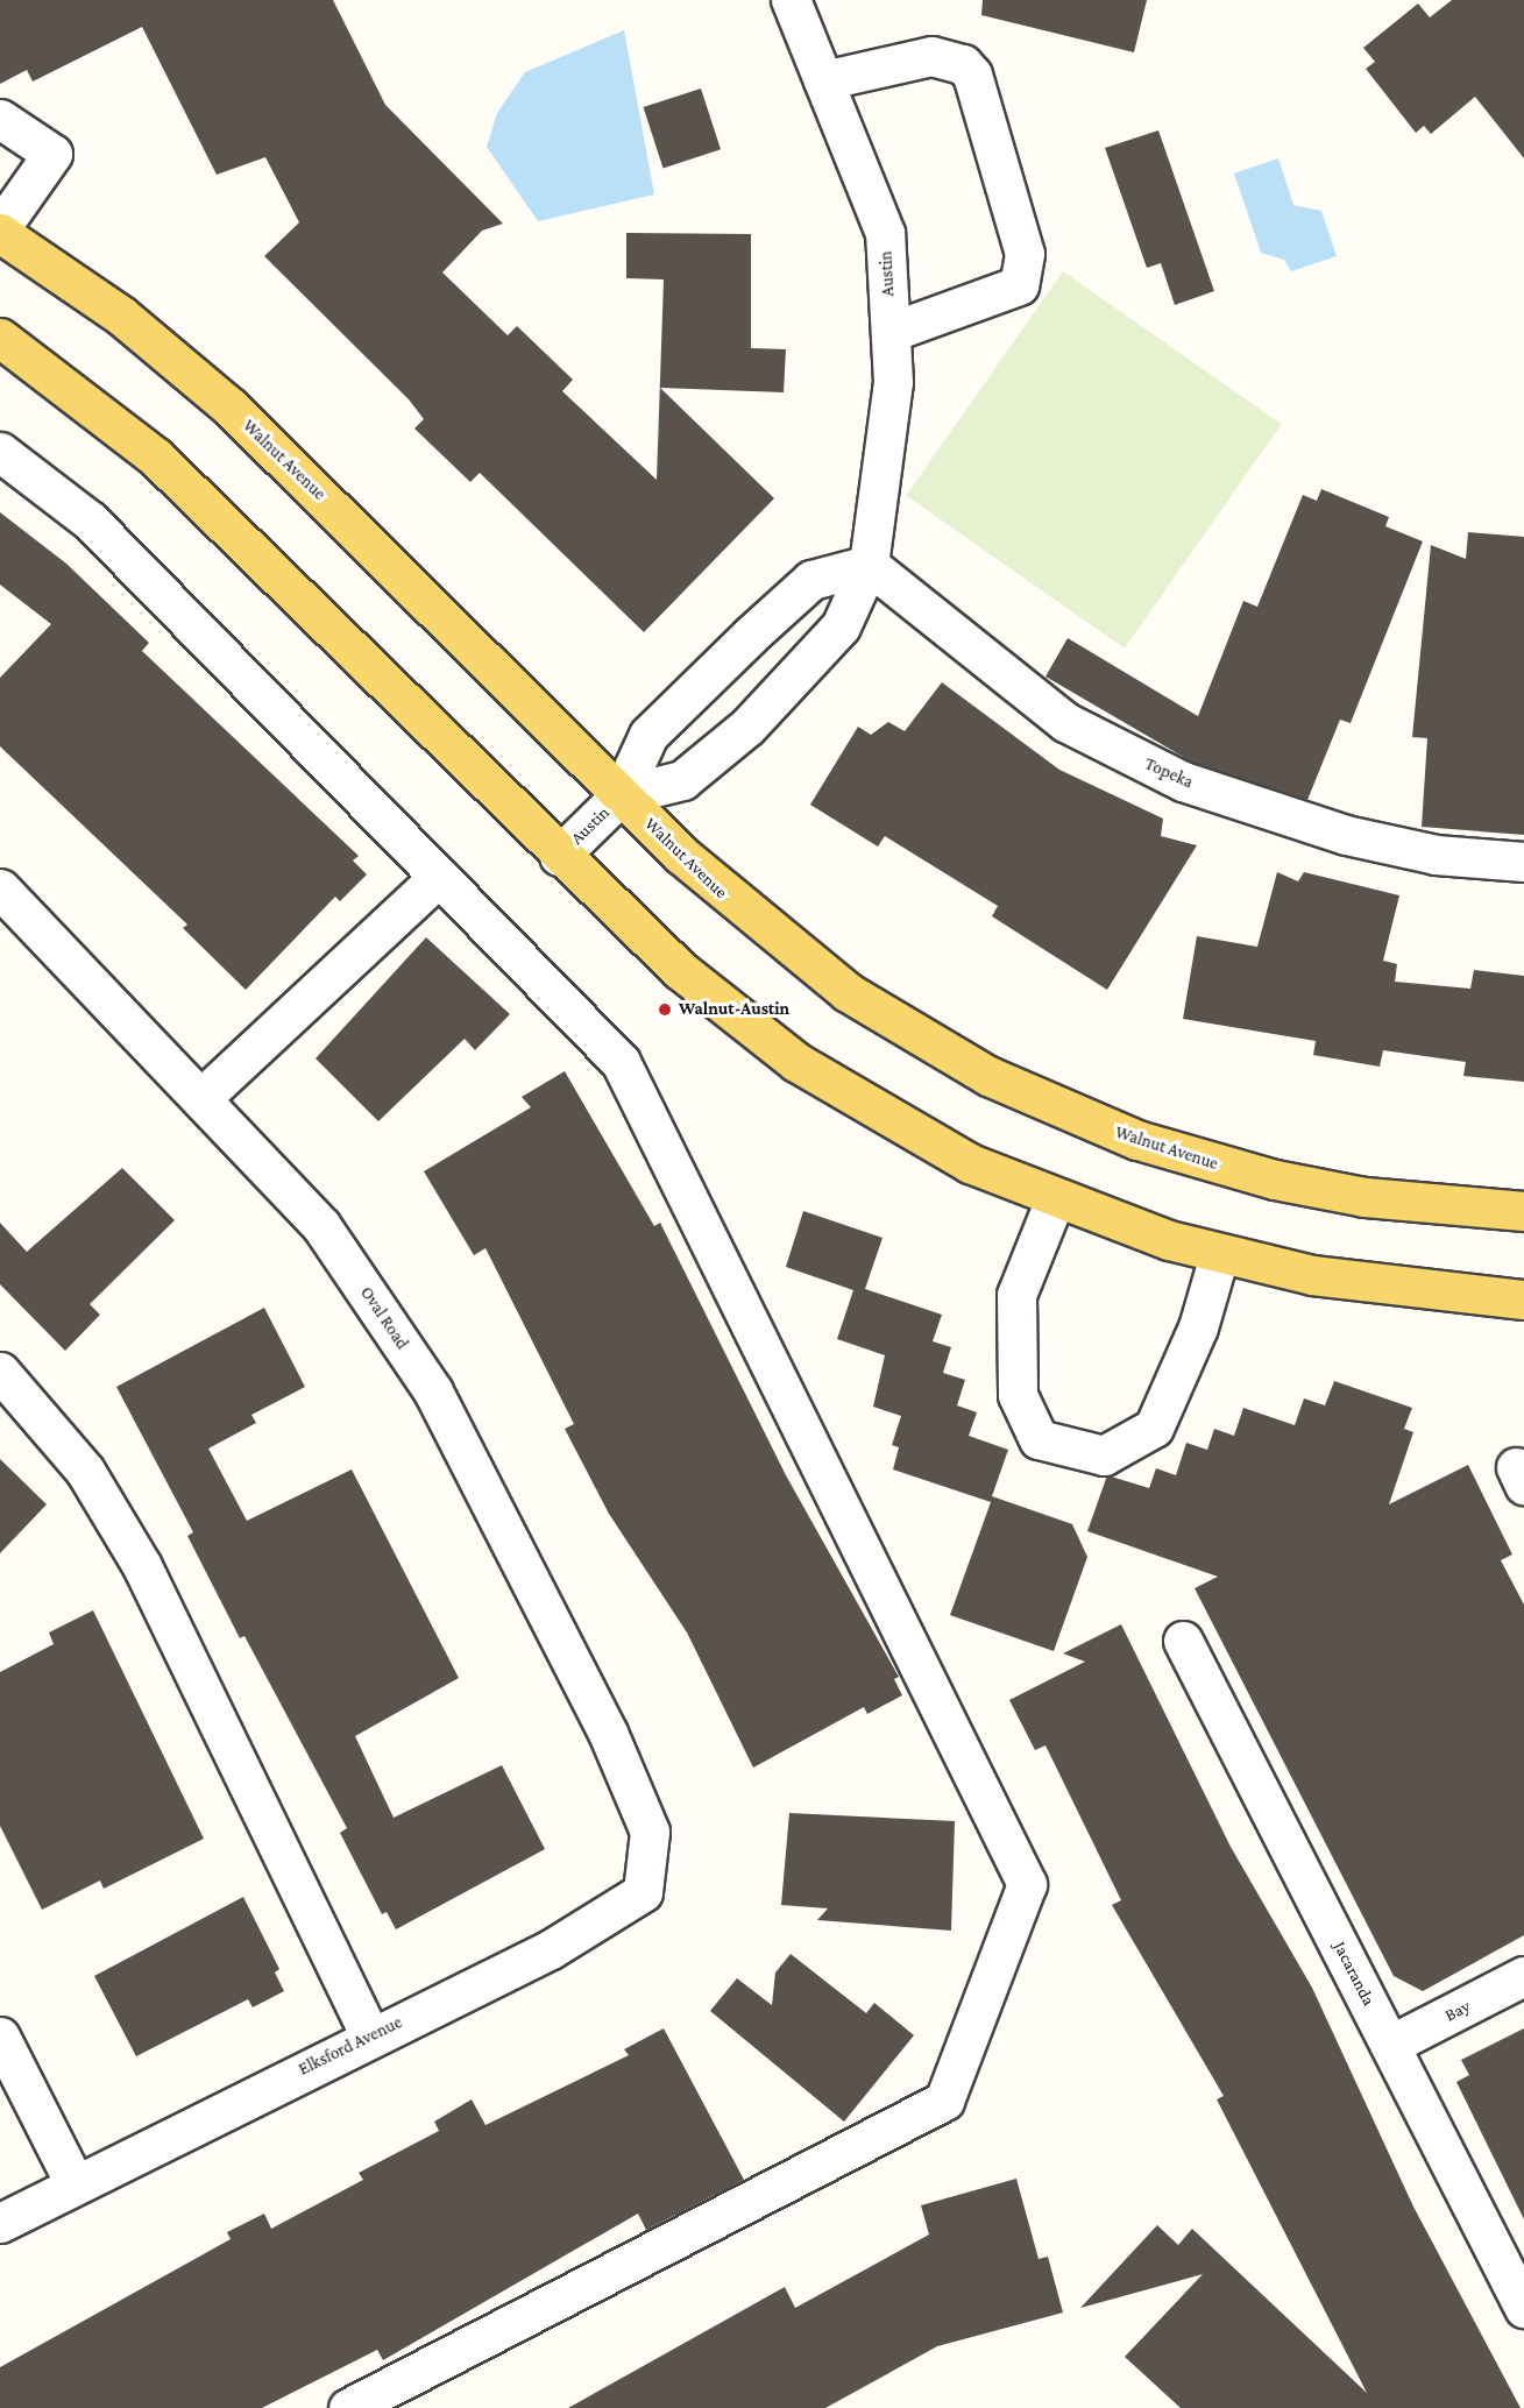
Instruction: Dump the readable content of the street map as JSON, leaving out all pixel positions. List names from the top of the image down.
{
  "streets": {
    "main road": ["Walnut Avenue"],
    "street": [
      "Austin",
      "Topeka",
      "Oval Road",
      "Jacaranda",
      "Bay",
      "Elksford Avenue"
    ]
  },
  "crossings": [
    ["Austin", "Walnut Avenue"],
    ["Austin", "Topeka"],
    ["Oval Road", "Elksford Avenue"],
    ["Jacaranda", "Bay"]
  ],
  "places": ["Walnut-Austin"]
}
